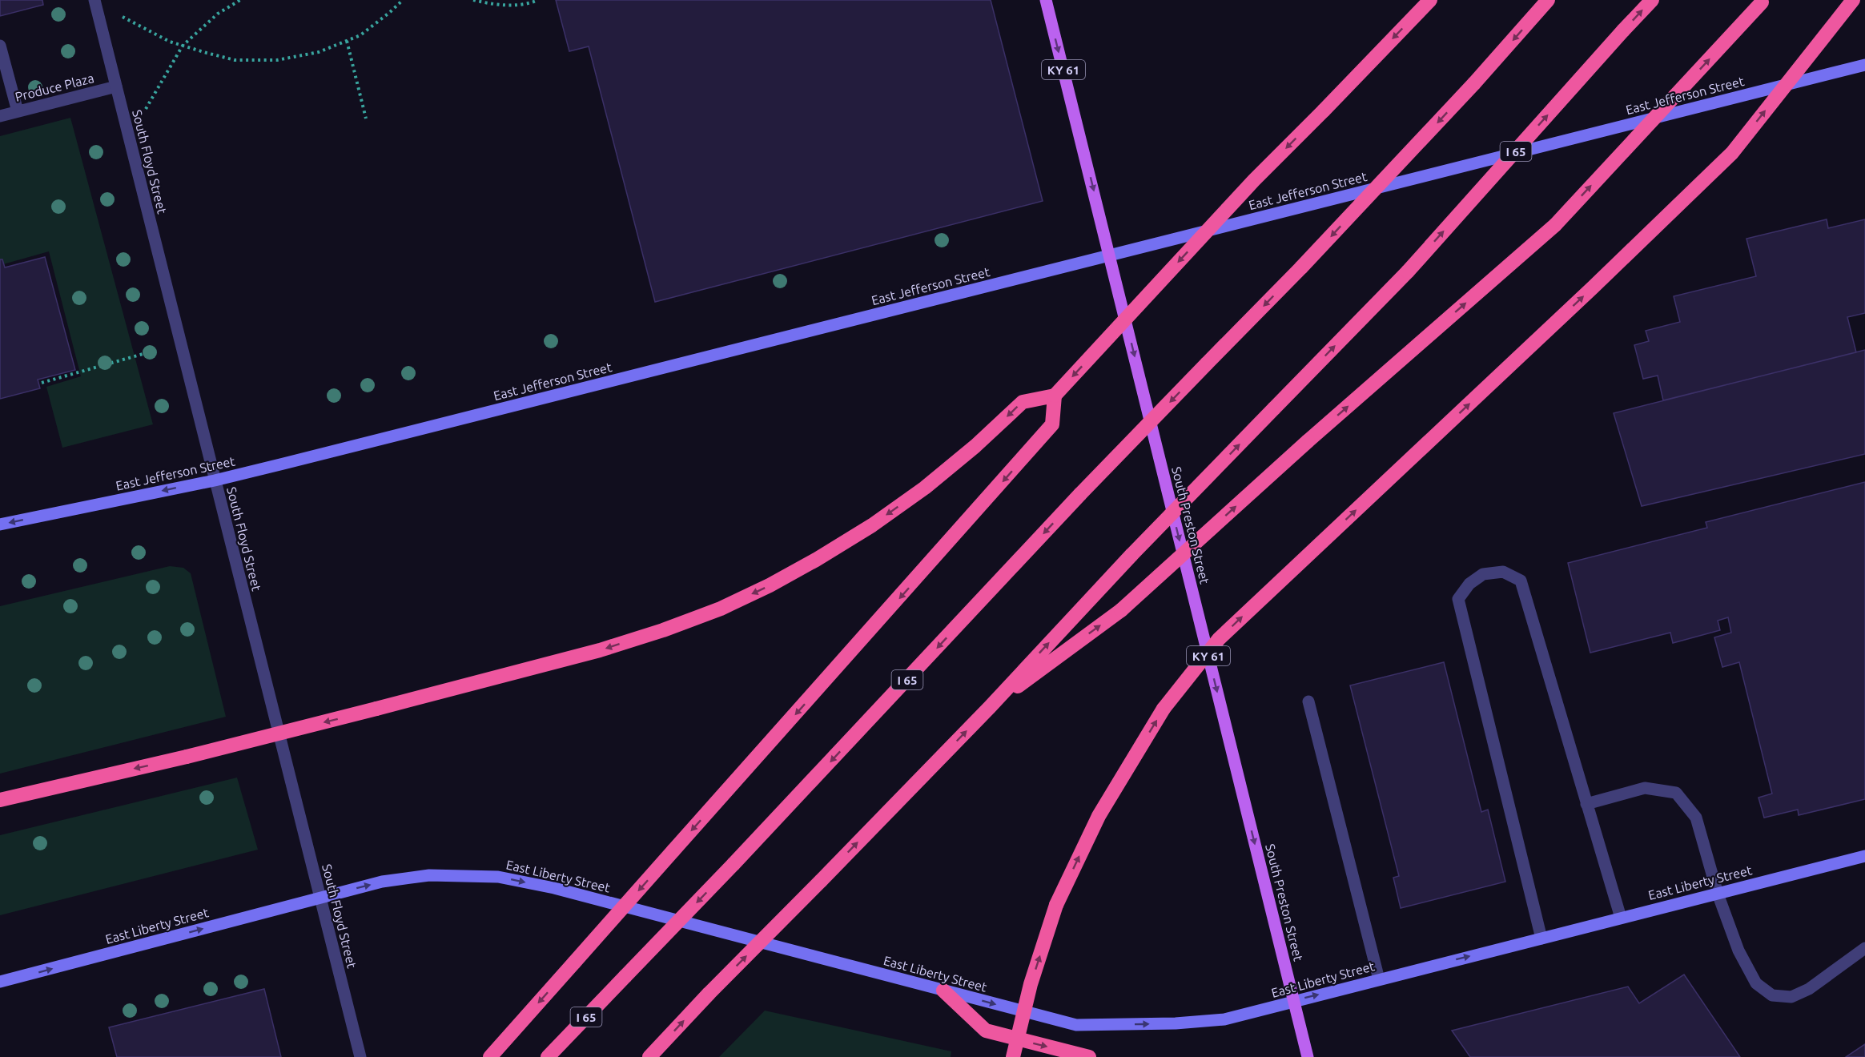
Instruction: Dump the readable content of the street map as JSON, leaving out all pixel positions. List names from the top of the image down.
{
  "streets": {
    "highway": ["I 65"],
    "main road": [
      "KY 61",
      "East Jefferson Street",
      "South Preston Street",
      "East Liberty Street"
    ],
    "street": ["Produce Plaza", "South Floyd Street"]
  },
  "crossings": [
    ["Produce Plaza", "South Floyd Street"],
    ["East Jefferson Street", "South Floyd Street"],
    ["East Jefferson Street", "South Preston Street"],
    ["South Floyd Street", "East Liberty Street"],
    ["South Preston Street", "East Liberty Street"]
  ],
  "one_way": ["South Preston Street", "East Liberty Street"]
}
